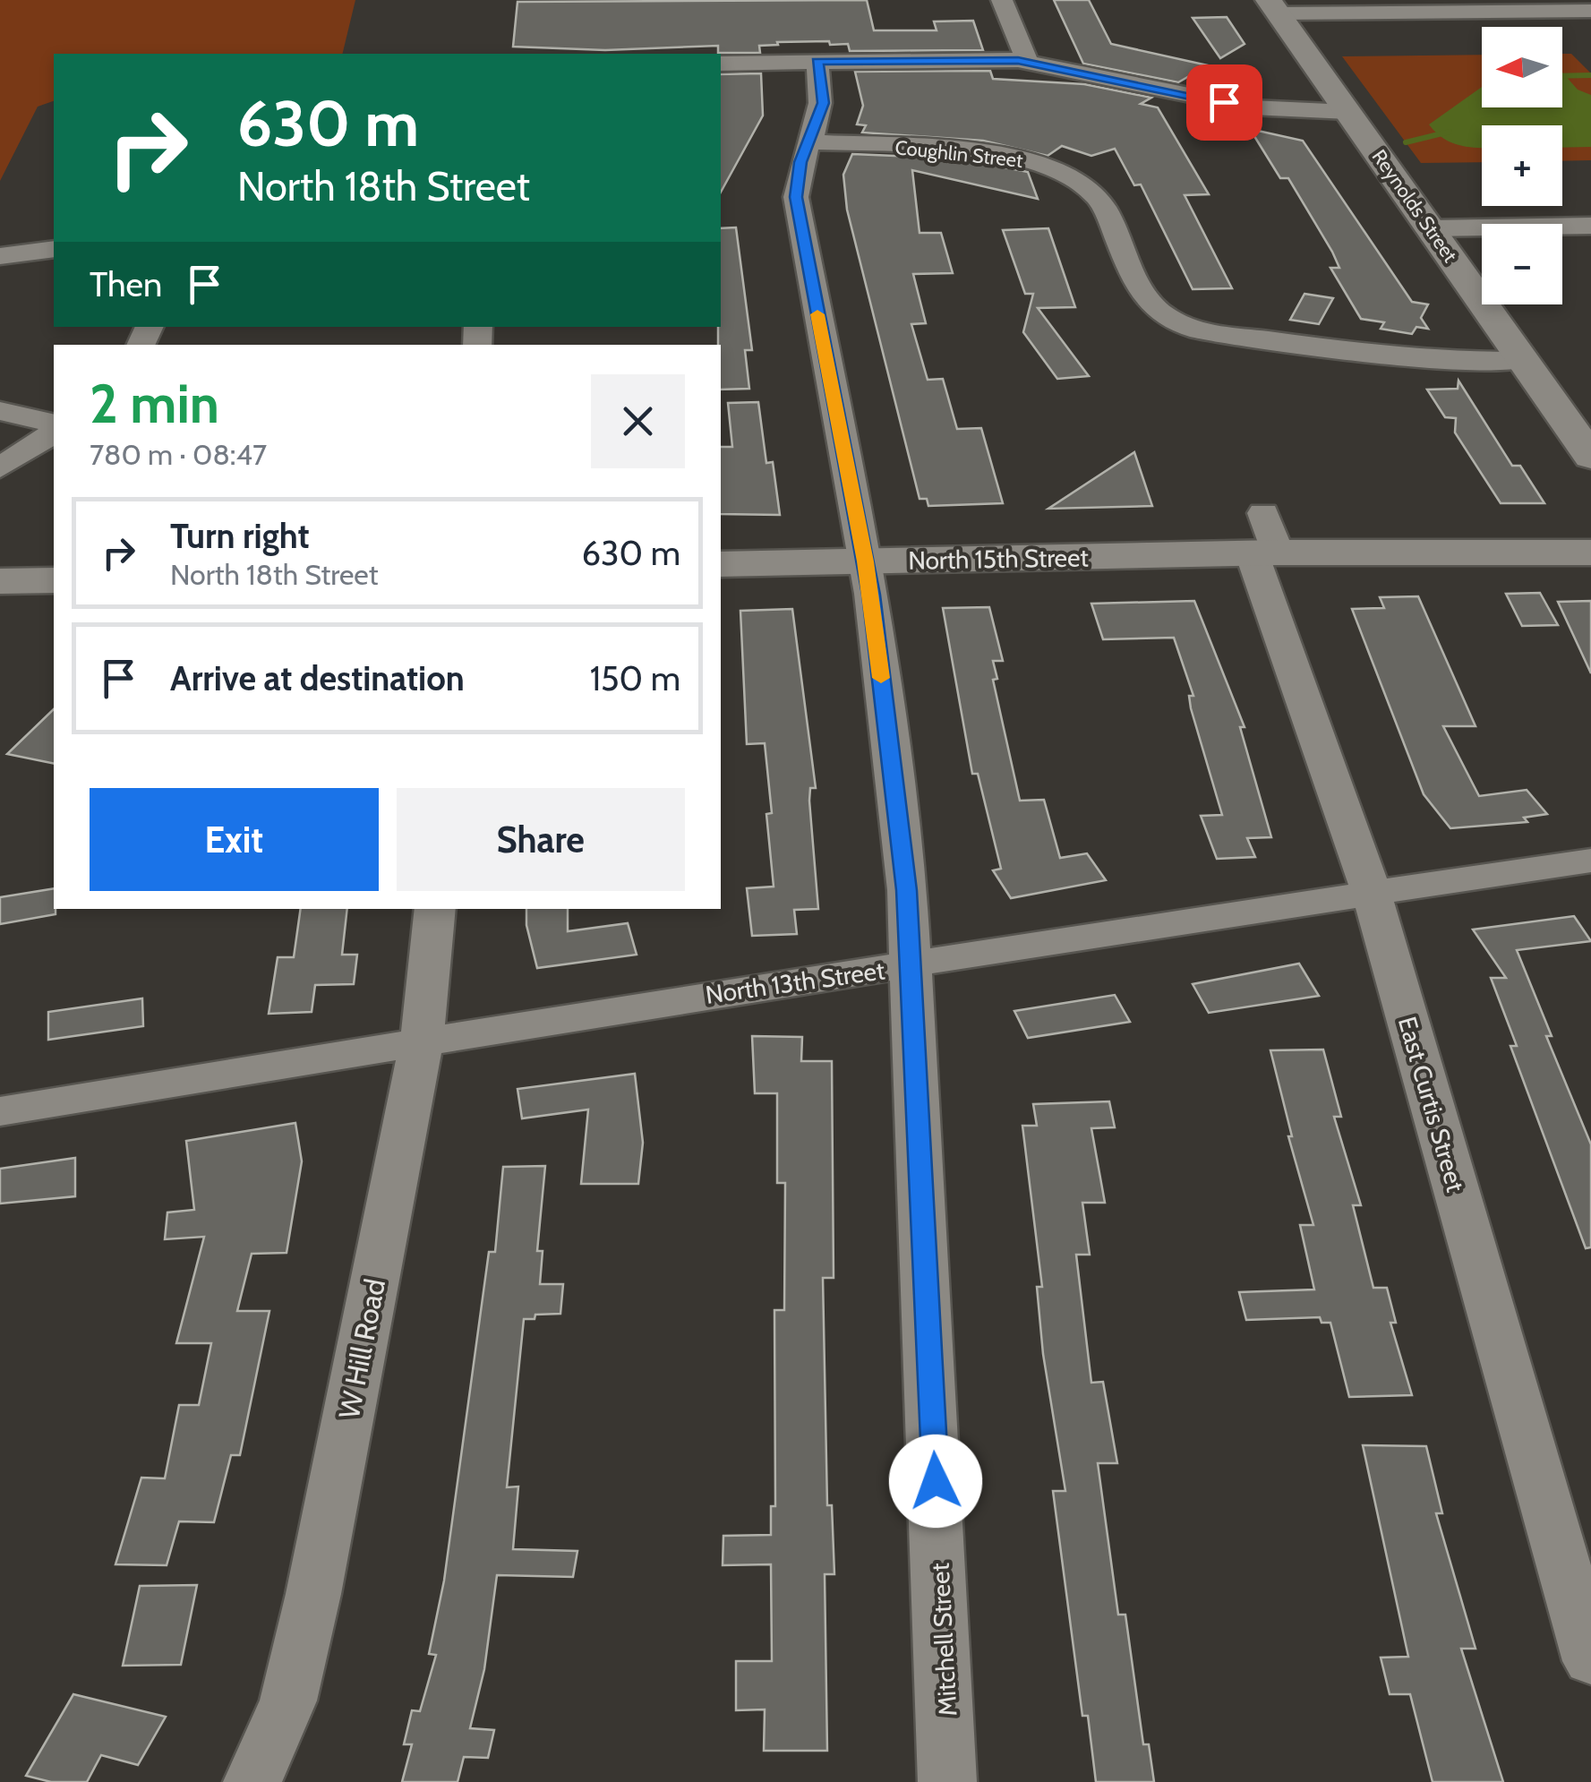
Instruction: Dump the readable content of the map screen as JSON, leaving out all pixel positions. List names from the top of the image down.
{
  "streets": {
    "main road": ["Reynolds Street", "North 15th Street"],
    "street": [
      "Coughlin Street",
      "North 13th Street",
      "East Curtis Street",
      "W Hill Road",
      "Mitchell Street"
    ]
  },
  "crossings": [
    ["Coughlin Street", "Reynolds Street"],
    ["Coughlin Street", "Mitchell Street"],
    ["North 15th Street", "East Curtis Street"],
    ["North 15th Street", "Mitchell Street"],
    ["North 13th Street", "East Curtis Street"],
    ["North 13th Street", "W Hill Road"],
    ["North 13th Street", "Mitchell Street"]
  ],
  "north": "left",
  "page": {
    "map_buttons": ["+", "−"],
    "turn": ["630 m", "North 18th Street"],
    "then": "Then",
    "heading": ["2 min", "780 m · 08:47"],
    "list": [
      {
        "name": "Turn right",
        "note": "North 18th Street",
        "value": "630 m"
      },
      {
        "name": "Arrive at destination",
        "value": "150 m"
      }
    ],
    "buttons": ["Exit", "Share"]
  }
}
